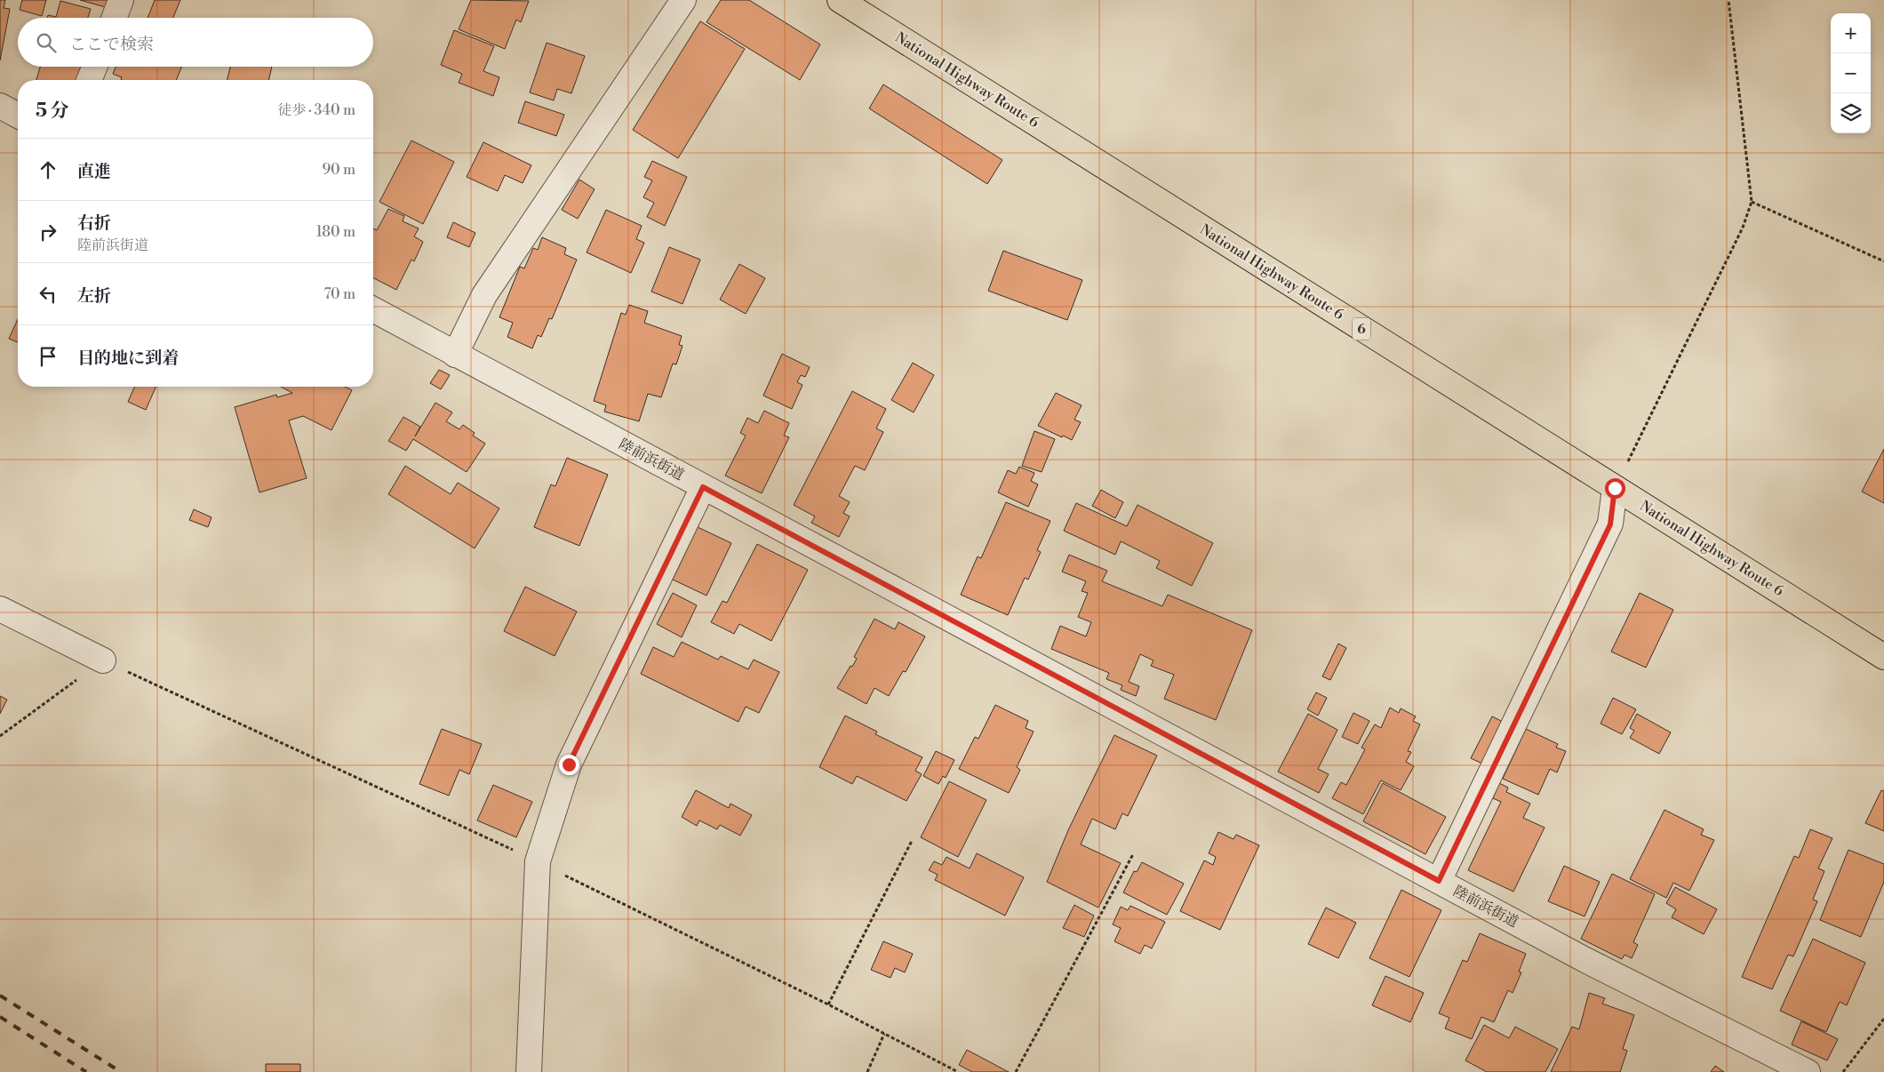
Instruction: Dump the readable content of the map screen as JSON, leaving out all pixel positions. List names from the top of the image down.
{
  "streets": {
    "highway": ["National Highway Route 6", "6"],
    "street": ["陸前浜街道"]
  },
  "page": {
    "map_buttons": ["+", "−"],
    "search": "ここで検索",
    "heading": ["5 分", "徒歩 · 340 m"],
    "list": [
      ["直進", "90 m"],
      ["右折", "陸前浜街道", "180 m"],
      ["左折", "70 m"],
      "目的地に到着"
    ]
  }
}
